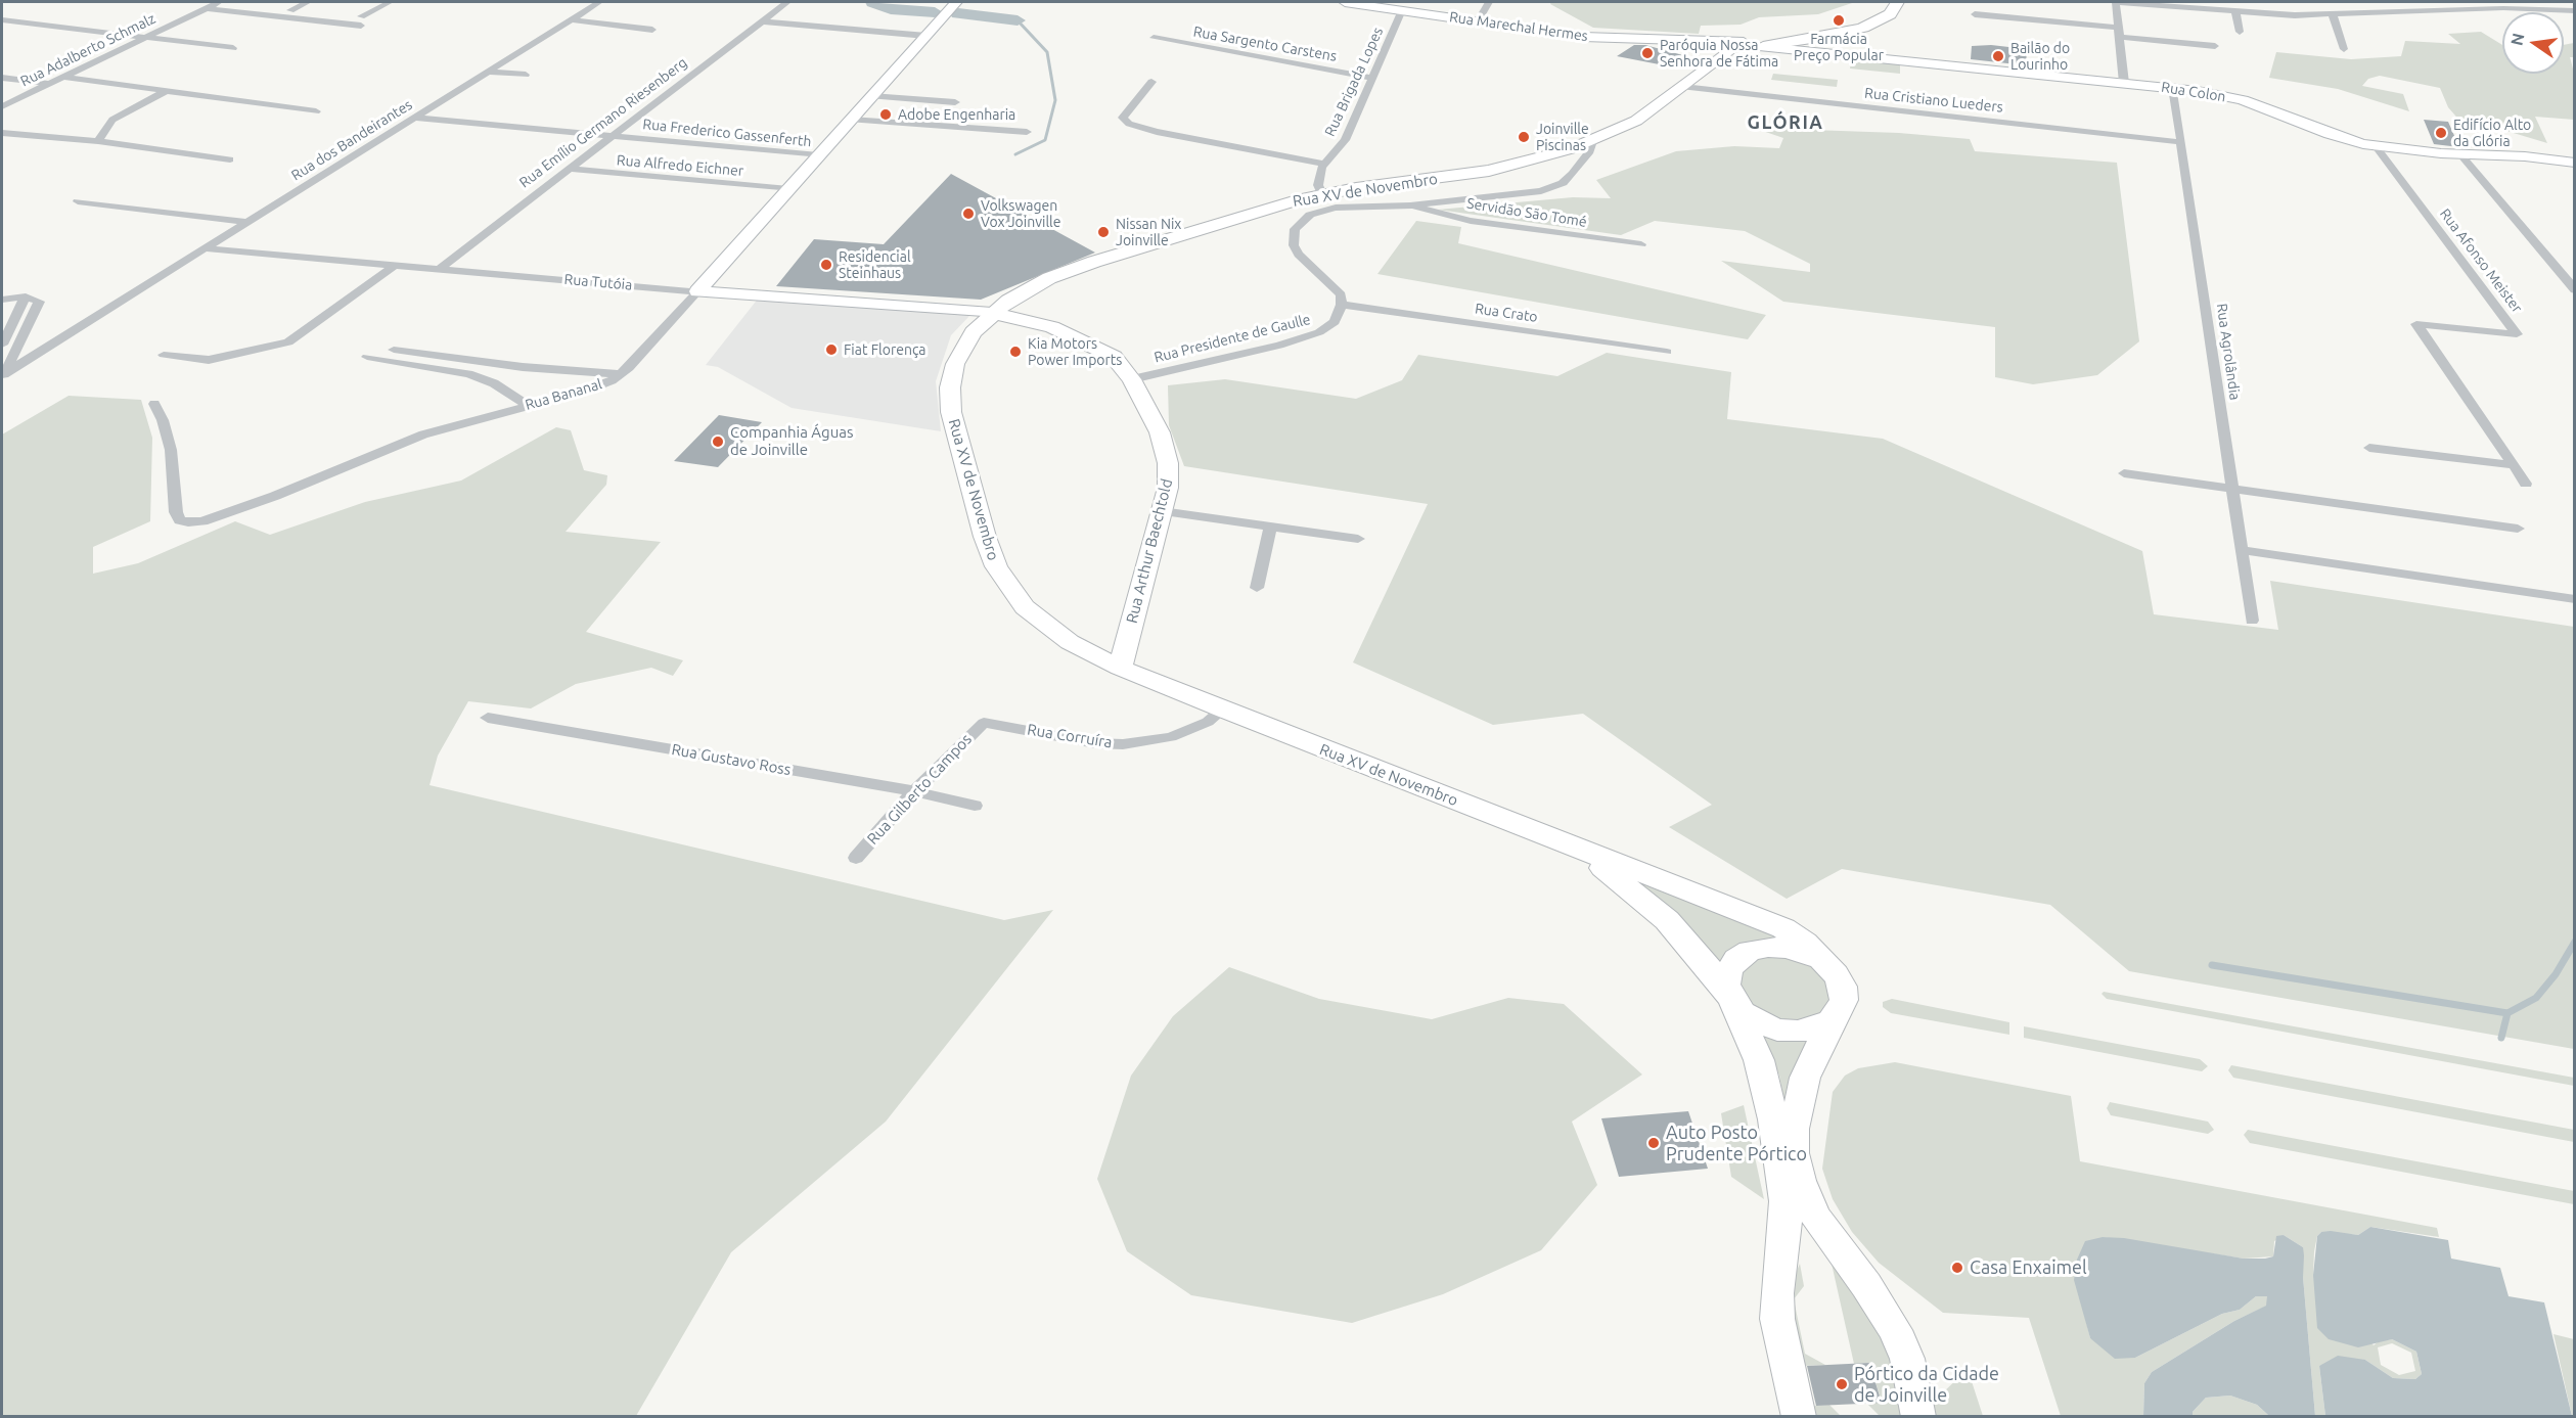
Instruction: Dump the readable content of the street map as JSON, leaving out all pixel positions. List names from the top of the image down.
{
  "streets": {
    "main road": ["Rua XV de Novembro", "Rua Arthur Baechtold"],
    "street": [
      "Rua Marechal Hermes",
      "Rua Sargento Carstens",
      "Rua Adalberto Schmalz",
      "Rua Brigada Lopes",
      "Rua Colon",
      "Rua Cristiano Lueders",
      "Rua Emílio Germano Riesenberg",
      "Rua Frederico Gassenferth",
      "Rua dos Bandeirantes",
      "Rua Alfredo Eichner",
      "Servidão São Tomé",
      "Rua Afonso Meister",
      "Rua Tutóia",
      "Rua Crato",
      "Rua Presidente de Gaulle",
      "Rua Agrolândia",
      "Rua Bananal",
      "Rua Corruíra",
      "Rua Gustavo Ross",
      "Rua Gilberto Campos"
    ]
  },
  "crossings": [
    ["Rua Marechal Hermes", "Rua Brigada Lopes"],
    ["Rua Marechal Hermes", "Rua XV de Novembro"],
    ["Rua Sargento Carstens", "Rua Brigada Lopes"],
    ["Rua Colon", "Rua XV de Novembro"],
    ["Rua Colon", "Rua Afonso Meister"],
    ["Rua Colon", "Rua Agrolândia"],
    ["Rua Cristiano Lueders", "Rua XV de Novembro"],
    ["Rua Cristiano Lueders", "Rua Agrolândia"],
    ["Rua Emílio Germano Riesenberg", "Rua Frederico Gassenferth"],
    ["Rua Emílio Germano Riesenberg", "Rua Alfredo Eichner"],
    ["Rua Emílio Germano Riesenberg", "Rua Tutóia"],
    ["Rua Frederico Gassenferth", "Rua dos Bandeirantes"],
    ["Rua Frederico Gassenferth", "Rua Bananal"],
    ["Rua dos Bandeirantes", "Rua Tutóia"],
    ["Rua Alfredo Eichner", "Rua Bananal"],
    ["Rua XV de Novembro", "Rua Tutóia"],
    ["Rua XV de Novembro", "Rua Arthur Baechtold"],
    ["Rua XV de Novembro", "Rua Corruíra"],
    ["Rua Tutóia", "Rua Bananal"],
    ["Rua Tutóia", "Rua Arthur Baechtold"],
    ["Rua Crato", "Rua Presidente de Gaulle"],
    ["Rua Presidente de Gaulle", "Rua Arthur Baechtold"],
    ["Rua Corruíra", "Rua Gilberto Campos"],
    ["Rua Gustavo Ross", "Rua Gilberto Campos"]
  ],
  "districts": ["GLÓRIA"],
  "places": [
    "Farmácia Preço Popular",
    "Paróquia Nossa Senhora de Fátima",
    "Bailão do Lourinho",
    "Adobe Engenharia",
    "Edifício Alto da Glória",
    "Joinville Piscinas",
    "Volkswagen Vox Joinville",
    "Nissan Nix Joinville",
    "Residencial Steinhaus",
    "Fiat Florença",
    "Kia Motors Power Imports",
    "Companhia Águas de Joinville",
    "Auto Posto Prudente Pórtico",
    "Casa Enxaimel",
    "Pórtico da Cidade de Joinville"
  ],
  "north": "left"
}
